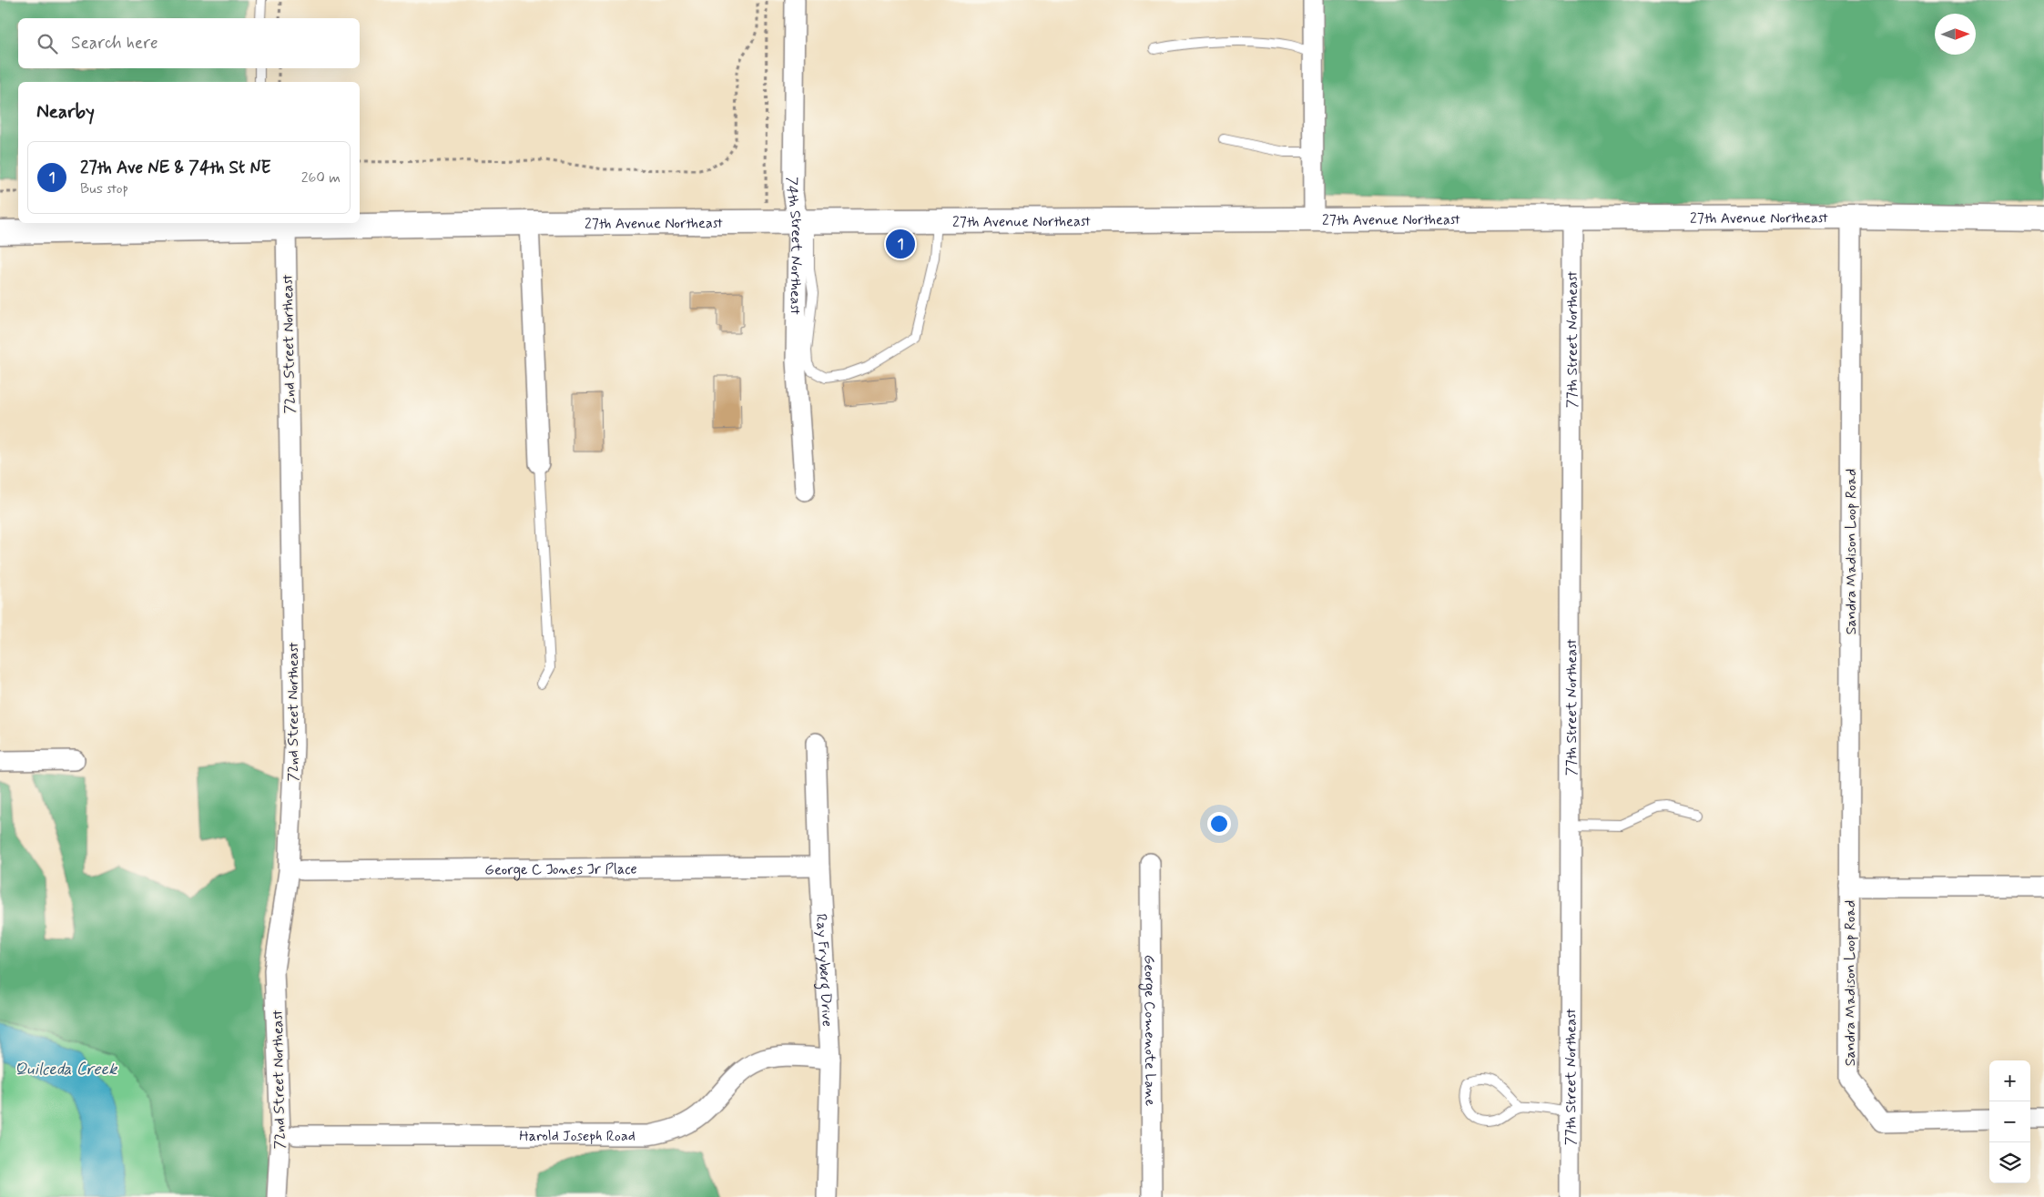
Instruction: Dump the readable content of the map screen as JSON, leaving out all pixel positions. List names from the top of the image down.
{
  "streets": {
    "street": [
      "27th Avenue Northeast",
      "74th Street Northeast",
      "77th Street Northeast",
      "72nd Street Northeast",
      "Sandra Madison Loop Road",
      "George C Jones Jr Place",
      "Ray Fryberg Drive",
      "George Comenote Lane",
      "Harold Joseph Road"
    ]
  },
  "crossings": [
    ["27th Avenue Northeast", "74th Street Northeast"],
    ["27th Avenue Northeast", "77th Street Northeast"],
    ["27th Avenue Northeast", "72nd Street Northeast"],
    ["27th Avenue Northeast", "Sandra Madison Loop Road"],
    ["George C Jones Jr Place", "Ray Fryberg Drive"],
    ["Ray Fryberg Drive", "Harold Joseph Road"]
  ],
  "water": ["Quilceda Creek"],
  "north": "right",
  "page": {
    "search": "Search here",
    "heading": "Nearby",
    "list": [
      {
        "mark": "1",
        "name": "27th Ave NE & 74th St NE",
        "note": "Bus stop",
        "value": "260 m"
      }
    ],
    "pins": "1",
    "map_buttons": ["+", "−"]
  }
}
